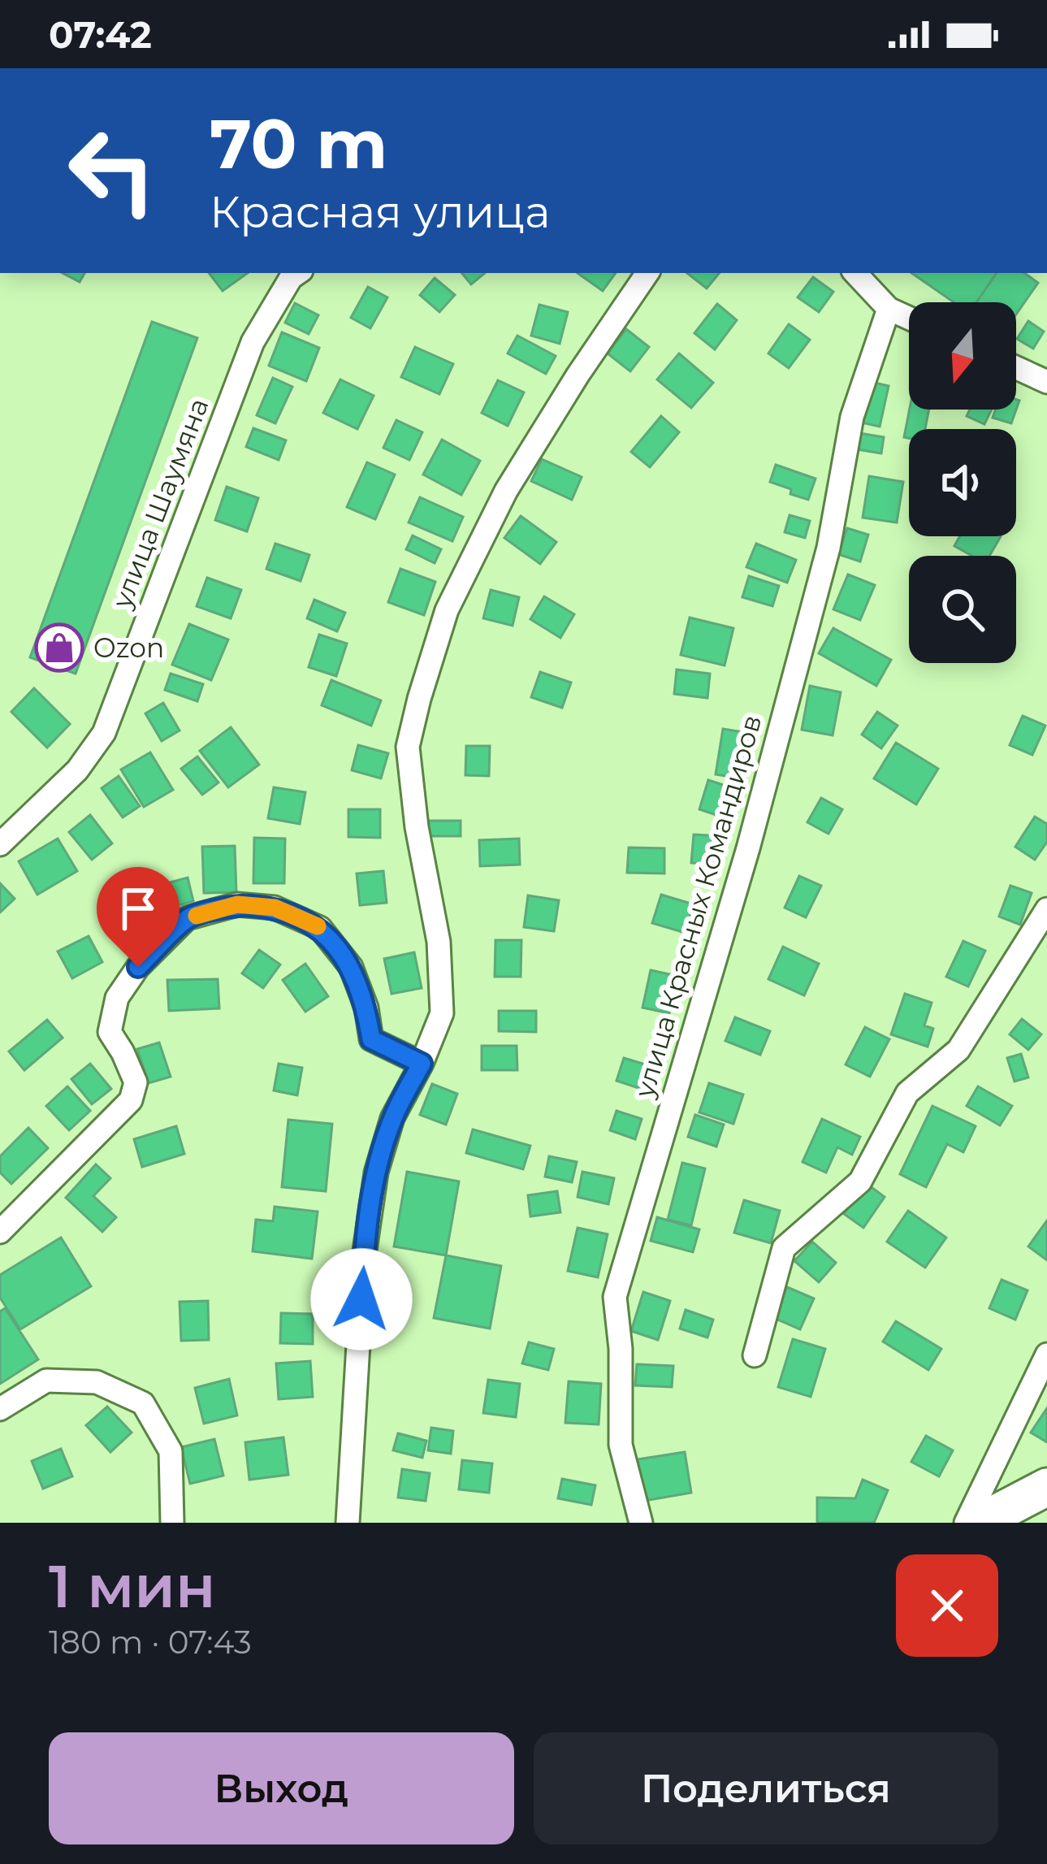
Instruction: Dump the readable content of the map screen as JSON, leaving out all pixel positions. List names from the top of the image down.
{
  "streets": {
    "street": ["улица Шаумяна", "улица Красных Командиров"]
  },
  "places": {
    "shop": ["Ozon"]
  },
  "north": "bottom",
  "page": {
    "status": "07:42",
    "turn": ["70 m", "Красная улица"],
    "heading": ["1 мин", "180 m · 07:43"],
    "buttons": ["Выход", "Поделиться"]
  }
}
